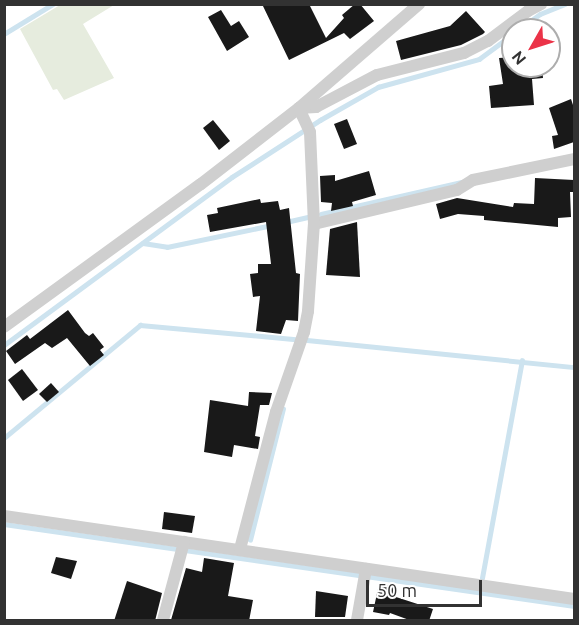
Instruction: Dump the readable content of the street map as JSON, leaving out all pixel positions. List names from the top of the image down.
{
  "scale_bar": "50 m",
  "north": "bottom left"
}
